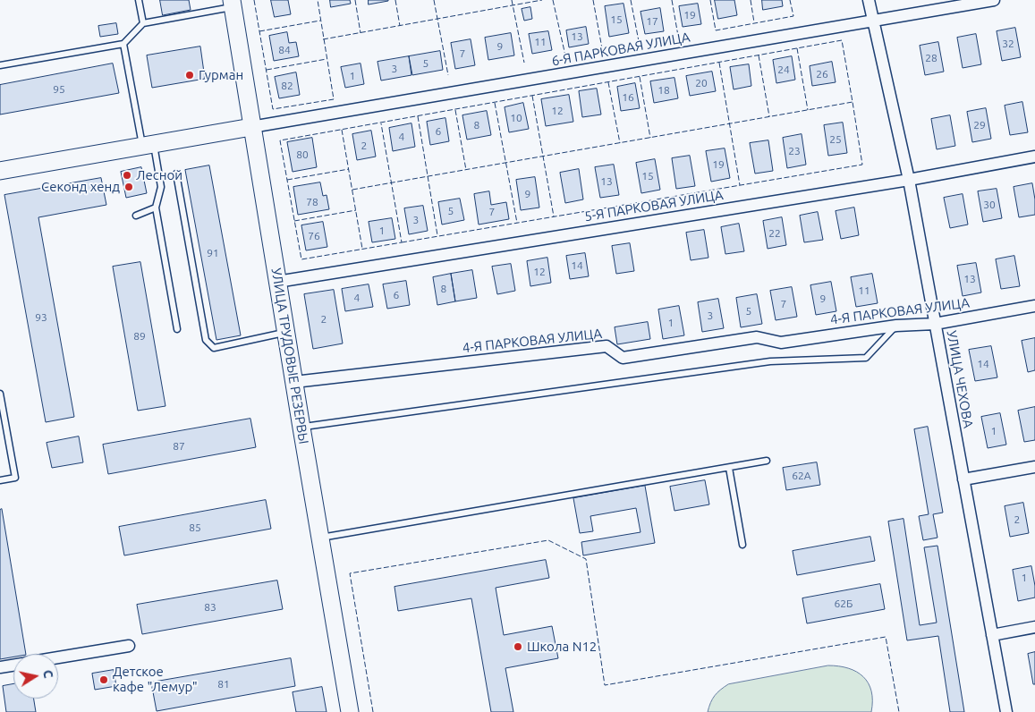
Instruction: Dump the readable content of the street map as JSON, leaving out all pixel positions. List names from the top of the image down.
{
  "streets": {
    "main road": ["УЛИЦА ТРУДОВЫЕ РЕЗЕРВЫ"],
    "street": [
      "6-Я ПАРКОВАЯ УЛИЦА",
      "5-Я ПАРКОВАЯ УЛИЦА",
      "4-Я ПАРКОВАЯ УЛИЦА",
      "УЛИЦА ЧЕХОВА"
    ]
  },
  "crossings": [
    ["6-Я ПАРКОВАЯ УЛИЦА", "УЛИЦА ТРУДОВЫЕ РЕЗЕРВЫ"],
    ["6-Я ПАРКОВАЯ УЛИЦА", "УЛИЦА ЧЕХОВА"],
    ["5-Я ПАРКОВАЯ УЛИЦА", "УЛИЦА ТРУДОВЫЕ РЕЗЕРВЫ"],
    ["5-Я ПАРКОВАЯ УЛИЦА", "УЛИЦА ЧЕХОВА"],
    ["4-Я ПАРКОВАЯ УЛИЦА", "УЛИЦА ТРУДОВЫЕ РЕЗЕРВЫ"],
    ["4-Я ПАРКОВАЯ УЛИЦА", "УЛИЦА ЧЕХОВА"]
  ],
  "places": [
    "Гурман",
    "Лесной",
    "Секонд хенд",
    "Школа N12",
    "Детское кафе \"Лемур\""
  ],
  "house_numbers": [
    "19",
    "15",
    "17",
    "13",
    "11",
    "32",
    "9",
    "84",
    "7",
    "28",
    "5",
    "3",
    "24",
    "26",
    "1",
    "20",
    "82",
    "95",
    "18",
    "16",
    "12",
    "10",
    "8",
    "29",
    "6",
    "4",
    "25",
    "2",
    "23",
    "80",
    "19",
    "15",
    "13",
    "9",
    "78",
    "30",
    "5",
    "7",
    "3",
    "1",
    "22",
    "76",
    "91",
    "14",
    "12",
    "13",
    "8",
    "11",
    "6",
    "4",
    "9",
    "7",
    "5",
    "3",
    "93",
    "2",
    "1",
    "89",
    "14",
    "1",
    "87",
    "62А",
    "2",
    "85",
    "1",
    "62Б",
    "83",
    "81"
  ],
  "north": "right"
}
